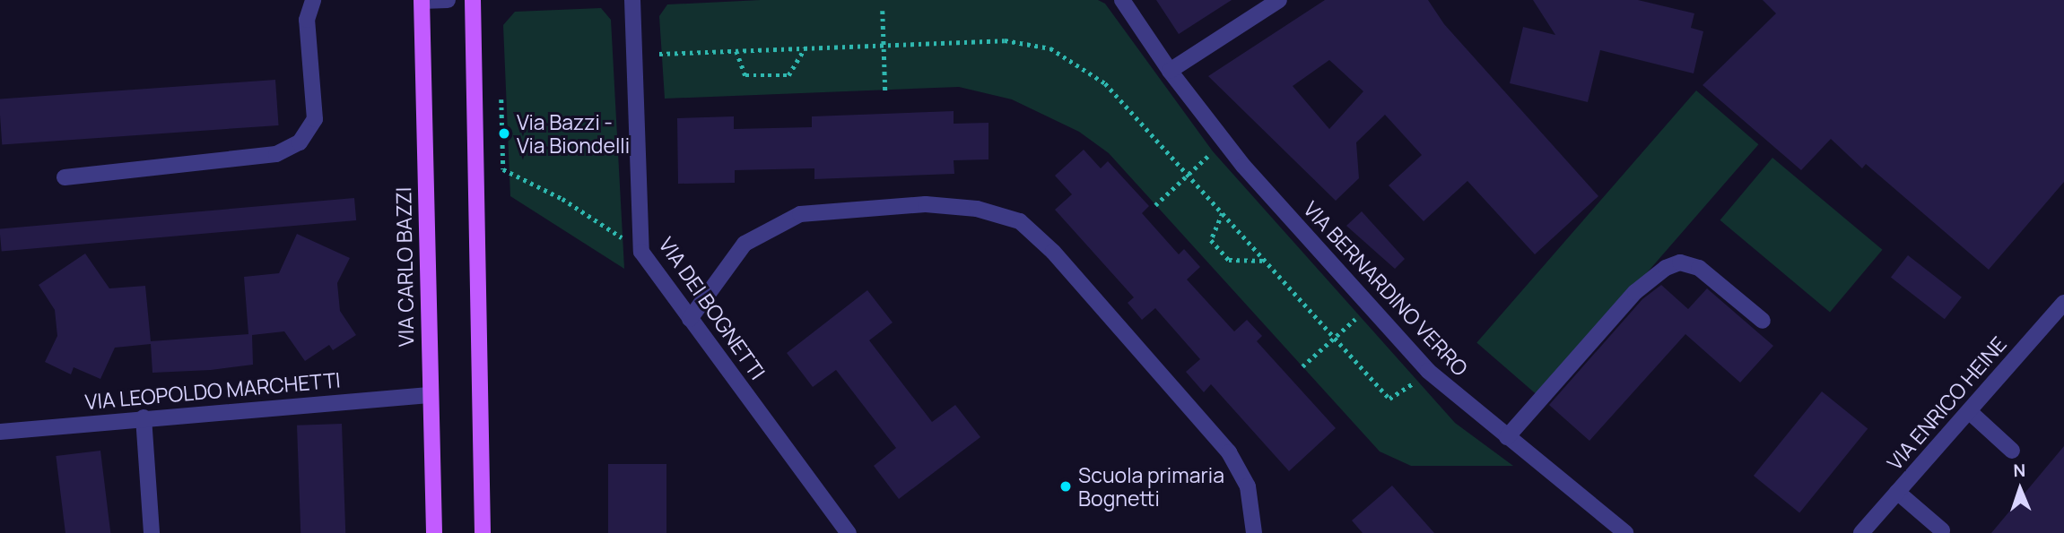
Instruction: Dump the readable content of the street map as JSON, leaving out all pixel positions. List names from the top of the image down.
{
  "streets": {
    "main road": ["VIA CARLO BAZZI"],
    "street": [
      "VIA BERNARDINO VERRO",
      "VIA DEI BOGNETTI",
      "VIA LEOPOLDO MARCHETTI",
      "VIA ENRICO HEINE"
    ]
  },
  "crossings": [
    ["VIA CARLO BAZZI", "VIA LEOPOLDO MARCHETTI"]
  ],
  "places": ["Via Bazzi - Via Biondelli", "Scuola primaria Bognetti"],
  "north": "top"
}
